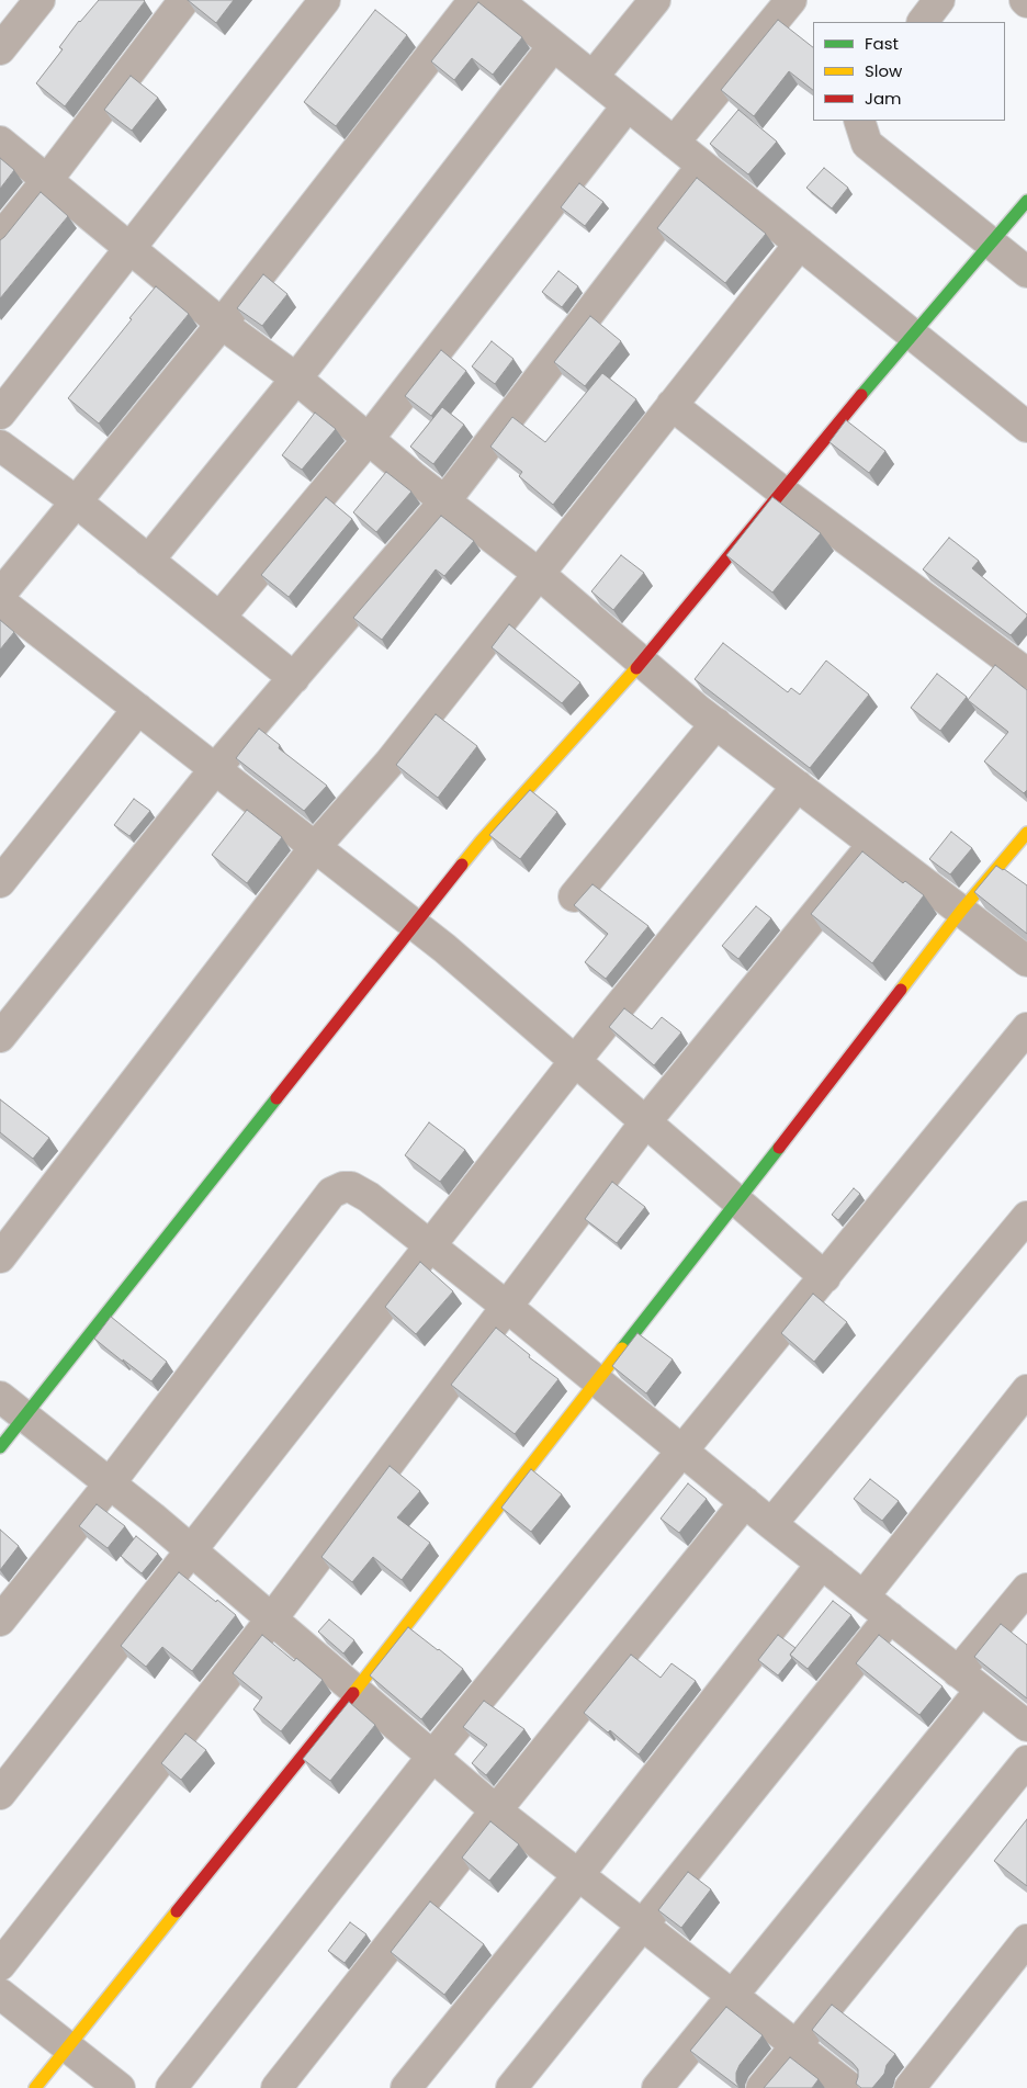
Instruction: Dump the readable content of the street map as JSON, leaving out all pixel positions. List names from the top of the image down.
{
  "legend": ["Fast", "Slow", "Jam"]
}
